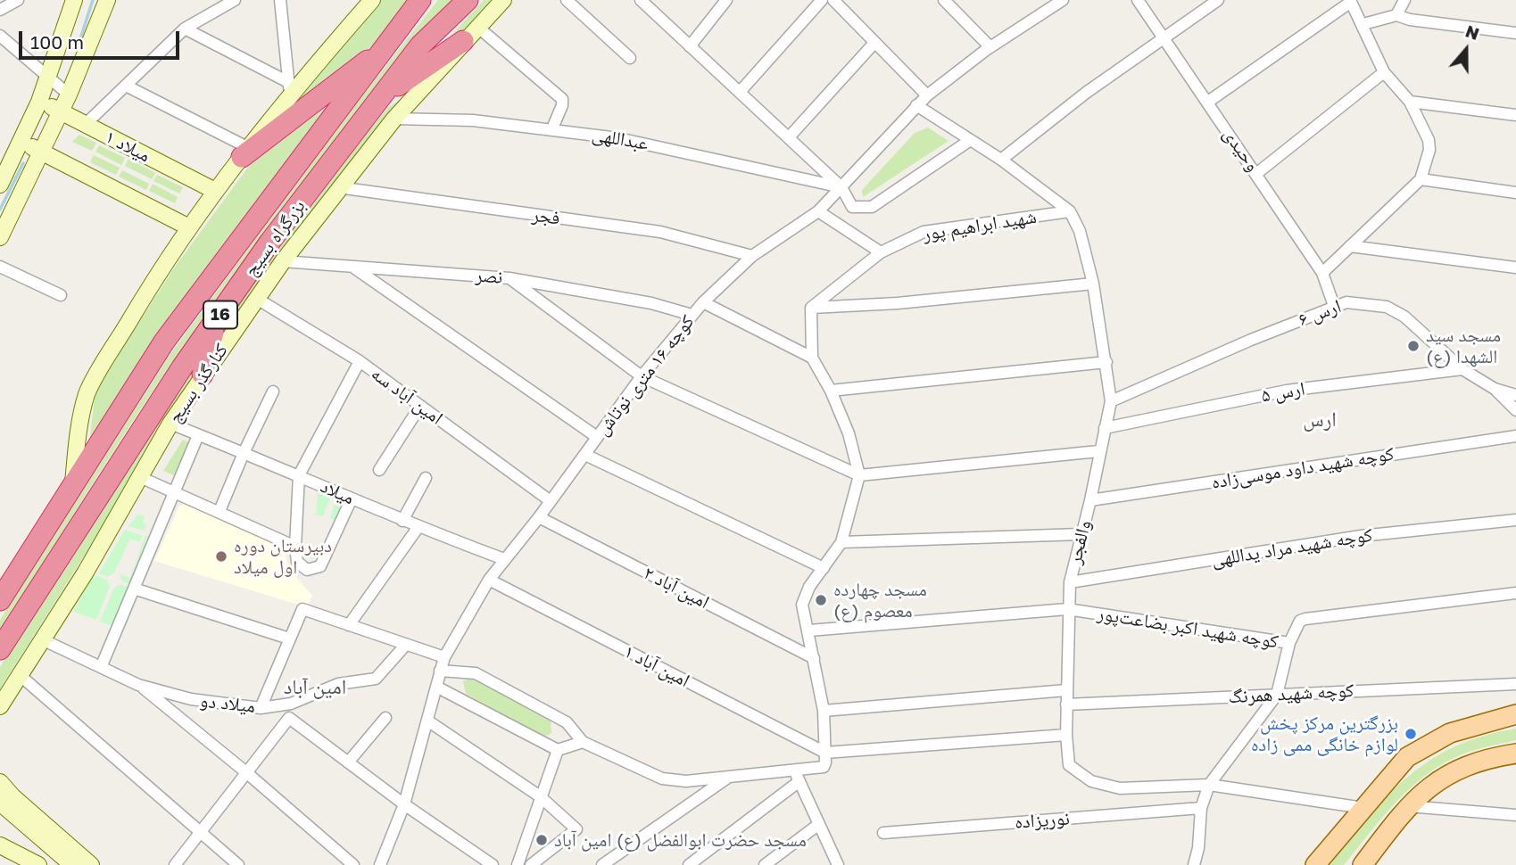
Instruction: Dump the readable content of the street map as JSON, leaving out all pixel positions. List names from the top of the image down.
{
  "streets": {
    "highway": ["بزرگراه بسیج", "16"],
    "main road": ["میلاد ۱", "کنارگذر بسیج"],
    "street": [
      "عبداللهی",
      "وحیدی",
      "فجر",
      "شهید ابراهیم پور",
      "نصر",
      "ارس ۶",
      "کوچه ۱۶ متری نوتاش",
      "ارس ۵",
      "امین آباد سه",
      "کوچه شهید داود موسی‌زاده",
      "میلاد",
      "والفجر",
      "کوچه شهید مراد یداللهی",
      "۲ امین آباد",
      "کوچه شهید اکبر بضاعت‌پور",
      "۱ امین آباد",
      "کوچه شهید همرنگ",
      "میلاد دو",
      "نوریزاده"
    ]
  },
  "crossings": [
    ["عبداللهی", "کوچه ۱۶ متری نوتاش"],
    ["عبداللهی", "کنارگذر بسیج"],
    ["وحیدی", "ارس ۶"],
    ["فجر", "کوچه ۱۶ متری نوتاش"],
    ["فجر", "کنارگذر بسیج"],
    ["شهید ابراهیم پور", "والفجر"],
    ["نصر", "کوچه ۱۶ متری نوتاش"],
    ["نصر", "کنارگذر بسیج"],
    ["ارس ۶", "ارس ۵"],
    ["ارس ۶", "والفجر"],
    ["کوچه ۱۶ متری نوتاش", "امین آباد سه"],
    ["کوچه ۱۶ متری نوتاش", "میلاد"],
    ["کوچه ۱۶ متری نوتاش", "۲ امین آباد"],
    ["کوچه ۱۶ متری نوتاش", "۱ امین آباد"],
    ["کنارگذر بسیج", "امین آباد سه"],
    ["کنارگذر بسیج", "میلاد"],
    ["کنارگذر بسیج", "میلاد دو"],
    ["ارس ۵", "والفجر"],
    ["کوچه شهید داود موسی‌زاده", "والفجر"],
    ["والفجر", "کوچه شهید مراد یداللهی"],
    ["والفجر", "کوچه شهید اکبر بضاعت‌پور"],
    ["والفجر", "کوچه شهید همرنگ"]
  ],
  "districts": ["ارس", "امین آباد"],
  "places": [
    "مسجد سید الشهدا (ع)",
    "دبیرستان دوره اول میلاد",
    "مسجد چهارده معصوم (ع)",
    "بزرگترین مرکز پخش لوازم خانگی ممی زاده",
    "مسجد حضرت ابوالفضل (ع) امین آباد"
  ],
  "scale_bar": "100 m",
  "north": "top"
}
